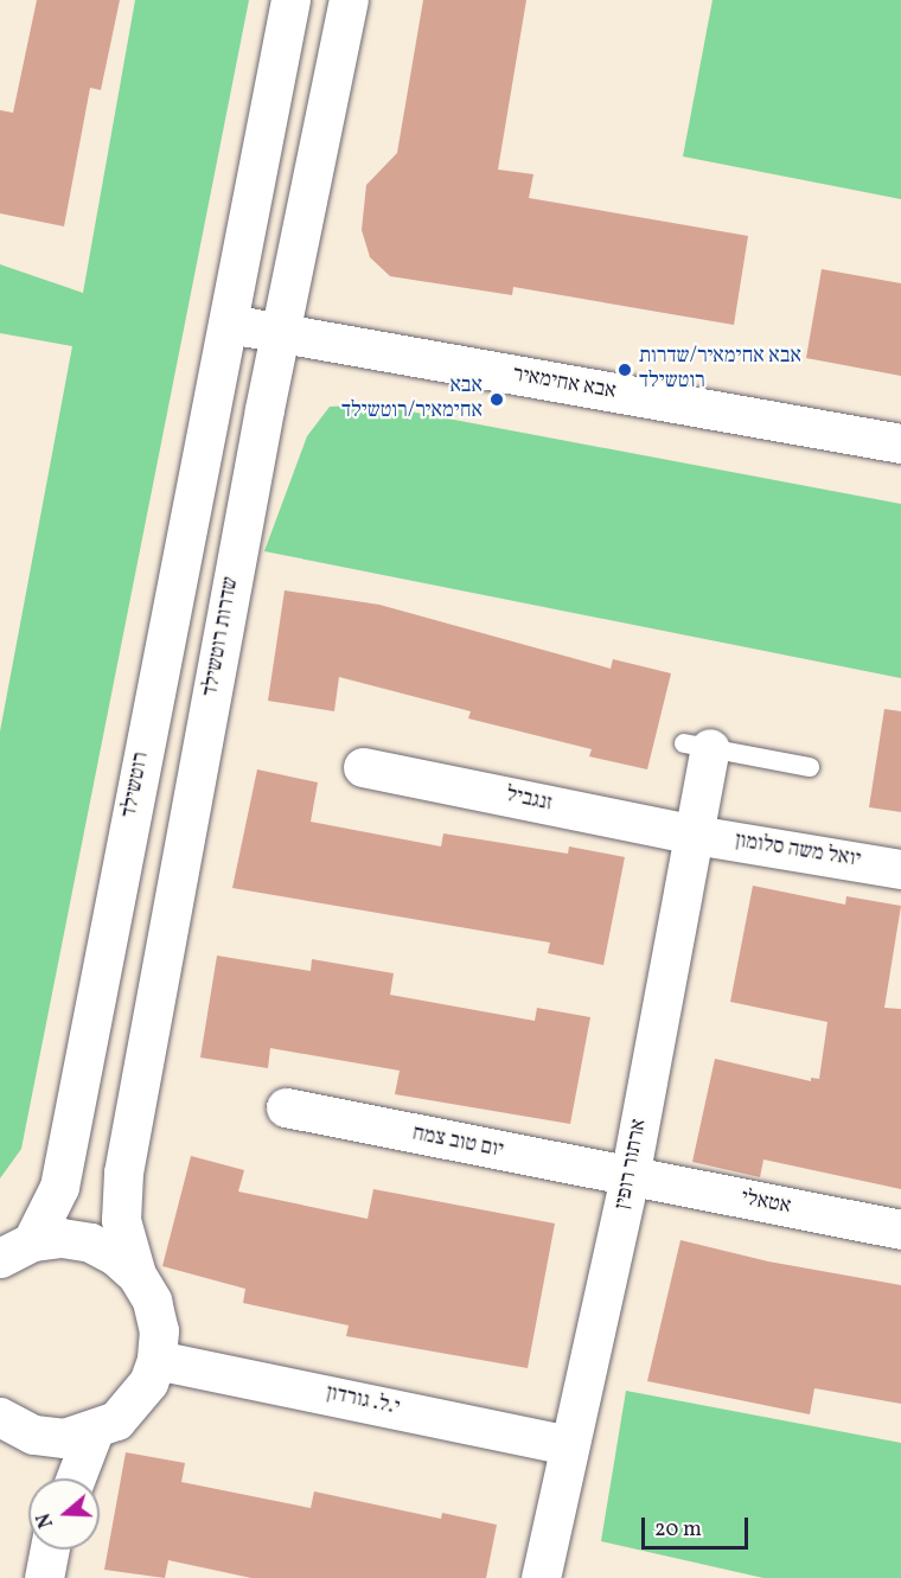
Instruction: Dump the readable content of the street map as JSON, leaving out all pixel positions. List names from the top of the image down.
{
  "streets": {
    "street": [
      "אבא אחימאיר",
      "שדרות רוטשילד",
      "רוטשילד",
      "זנגביל",
      "יואל משה סלומון",
      "יום טוב צמח",
      "ארתור רופין",
      "אטאלי",
      "י.ל. גורדון"
    ]
  },
  "crossings": [
    ["אבא אחימאיר", "שדרות רוטשילד"],
    ["אבא אחימאיר", "רוטשילד"],
    ["זנגביל", "יואל משה סלומון"],
    ["זנגביל", "ארתור רופין"],
    ["יואל משה סלומון", "ארתור רופין"],
    ["יום טוב צמח", "ארתור רופין"],
    ["יום טוב צמח", "אטאלי"],
    ["ארתור רופין", "אטאלי"],
    ["ארתור רופין", "י.ל. גורדון"]
  ],
  "places": ["אבא אחימאיר/שדרות רוטשילד", "אבא אחימאיר/רוטשילד"],
  "scale_bar": "20 m",
  "north": "left"
}
